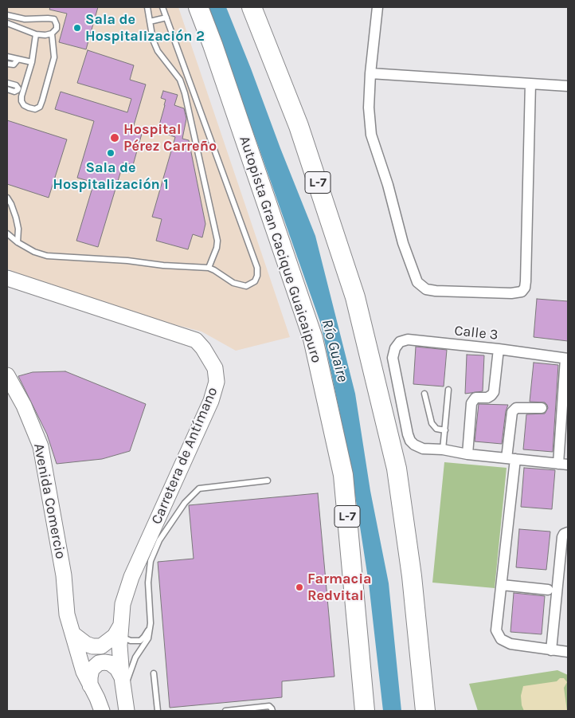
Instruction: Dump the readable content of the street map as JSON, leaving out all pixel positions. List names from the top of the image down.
{
  "streets": {
    "highway": ["L-7", "Autopista Gran Cacique Guaicaipuro"],
    "main road": ["Carretera de Antímano", "Avenida Comercio"],
    "street": ["Calle 3"]
  },
  "water": ["Río Guaire"],
  "places": [
    "Sala de Hospitalización 2",
    "Hospital Pérez Carreño",
    "Sala de Hospitalización 1",
    "Farmacia Redvital"
  ]
}
